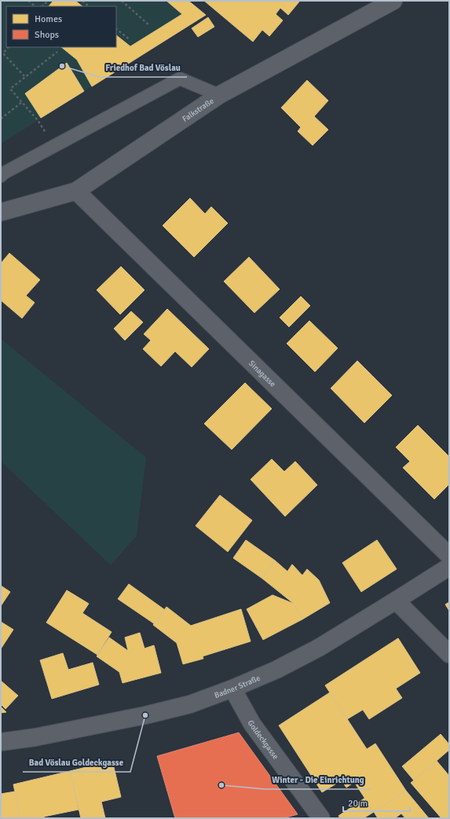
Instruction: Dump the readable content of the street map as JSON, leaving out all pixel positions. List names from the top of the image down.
{
  "streets": {
    "street": [
      "Falkstraße",
      "Sinagasse",
      "Badner Straße",
      "Goldeckgasse"
    ]
  },
  "crossings": [
    ["Falkstraße", "Sinagasse"],
    ["Badner Straße", "Goldeckgasse"]
  ],
  "places": ["Friedhof Bad Vöslau", "Bad Vöslau Goldeckgasse", "Winter - Die Einrichtung"],
  "legend": ["Homes", "Shops"],
  "scale_bar": "20 m"
}
